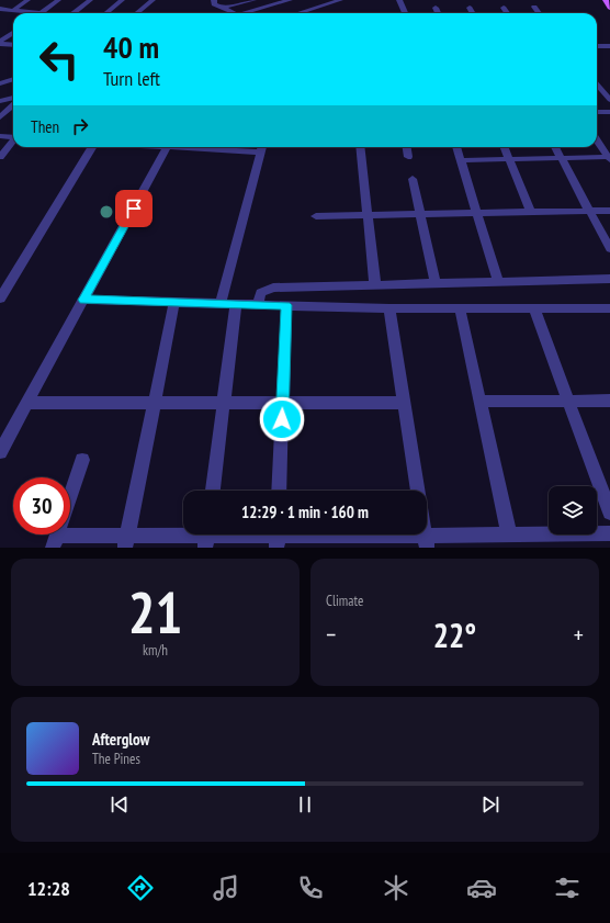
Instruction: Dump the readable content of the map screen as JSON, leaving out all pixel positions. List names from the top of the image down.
{
  "page": {
    "turn": ["40 m", "Turn left"],
    "then": "Then",
    "limit": "30",
    "trip": "12:29 · 1 min · 160 m",
    "tile": [
      ["21", "km/h"],
      "Climate"
    ],
    "heat": ["−", "22°", "+"],
    "song": ["Afterglow", "The Pines"],
    "tabs": "12:28"
  }
}
